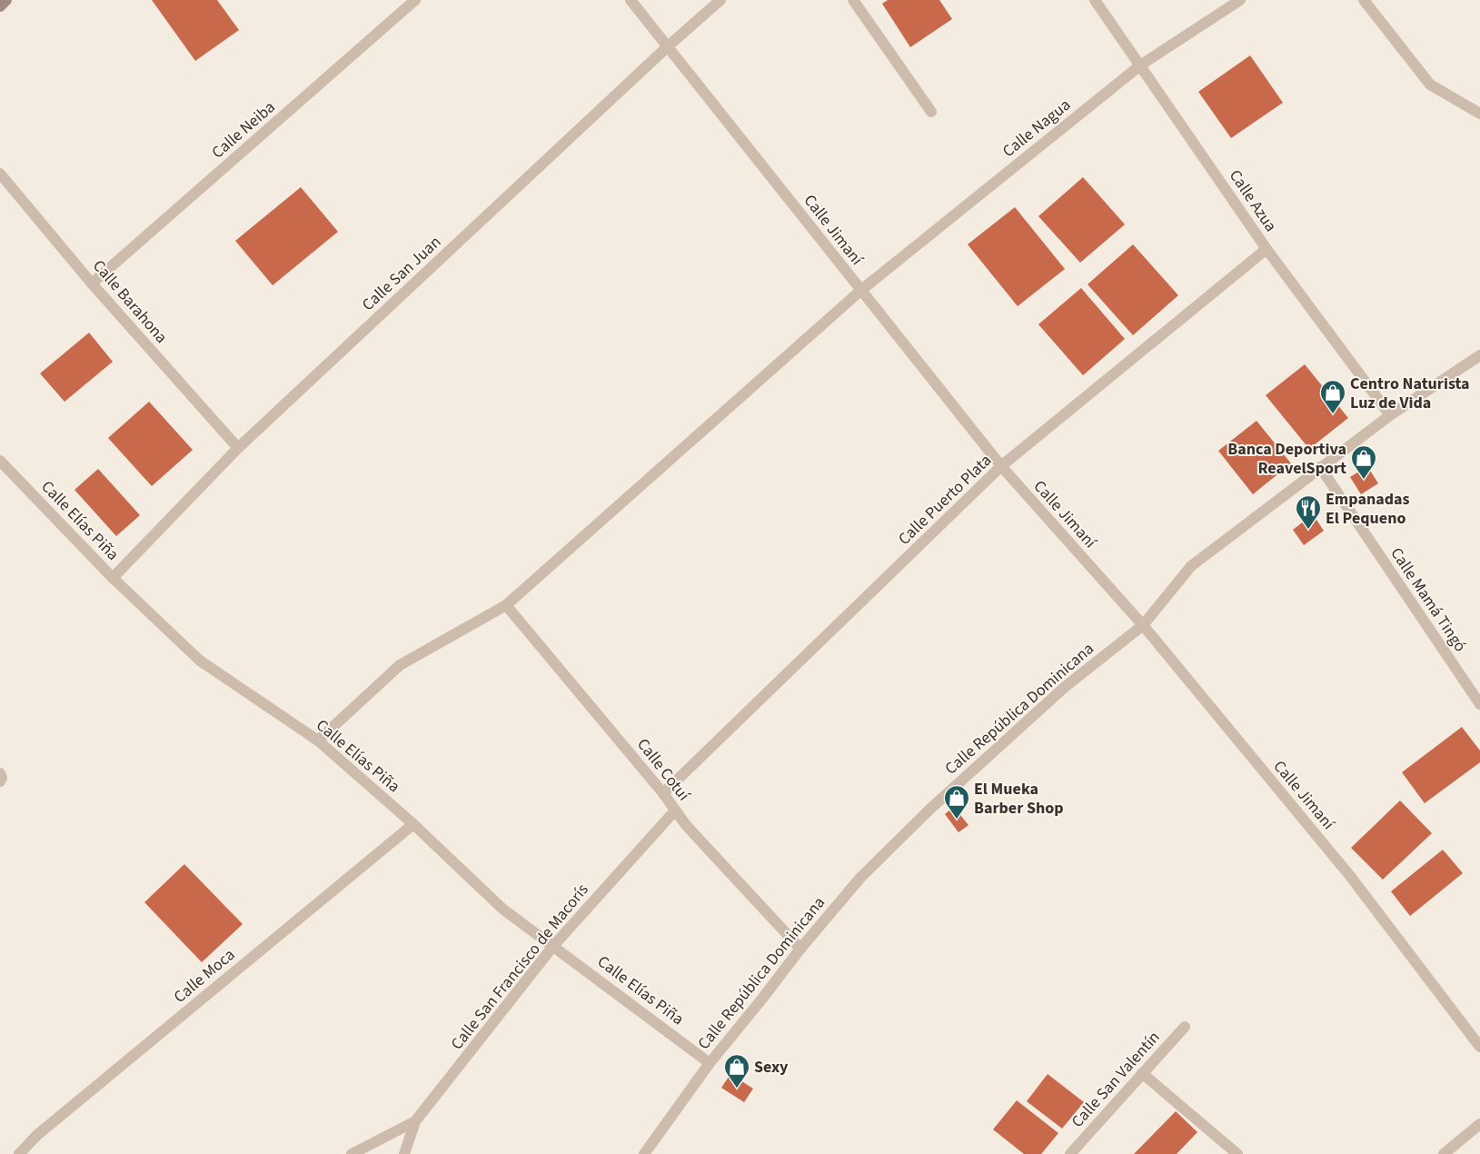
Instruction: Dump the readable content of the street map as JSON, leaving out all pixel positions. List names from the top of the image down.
{
  "streets": {
    "street": [
      "Calle Nagua",
      "Calle Neiba",
      "Calle Azua",
      "Calle Jimaní",
      "Calle San Juan",
      "Calle Barahona",
      "Calle Puerto Plata",
      "Calle Elías Piña",
      "Calle Mamá Tingó",
      "Calle República Dominicana",
      "Calle Cotuí",
      "Calle San Francisco de Macorís",
      "Calle Moca",
      "Calle San Valentín"
    ]
  },
  "crossings": [
    ["Calle Nagua", "Calle Azua"],
    ["Calle Nagua", "Calle Jimaní"],
    ["Calle Nagua", "Calle Elías Piña"],
    ["Calle Nagua", "Calle Cotuí"],
    ["Calle Neiba", "Calle Barahona"],
    ["Calle Azua", "Calle Puerto Plata"],
    ["Calle Azua", "Calle República Dominicana"],
    ["Calle Jimaní", "Calle San Juan"],
    ["Calle Jimaní", "Calle Puerto Plata"],
    ["Calle Jimaní", "Calle República Dominicana"],
    ["Calle San Juan", "Calle Barahona"],
    ["Calle San Juan", "Calle Elías Piña"],
    ["Calle Puerto Plata", "Calle Cotuí"],
    ["Calle Elías Piña", "Calle República Dominicana"],
    ["Calle Elías Piña", "Calle San Francisco de Macorís"],
    ["Calle Elías Piña", "Calle Moca"],
    ["Calle Mamá Tingó", "Calle República Dominicana"],
    ["Calle República Dominicana", "Calle Cotuí"],
    ["Calle Cotuí", "Calle San Francisco de Macorís"]
  ],
  "places": {
    "shop": [
      "Centro Naturista Luz de Vida",
      "Banca Deportiva ReavelSport",
      "El Mueka Barber Shop",
      "Sexy"
    ],
    "restaurant": ["Empanadas El Pequeno"]
  }
}
